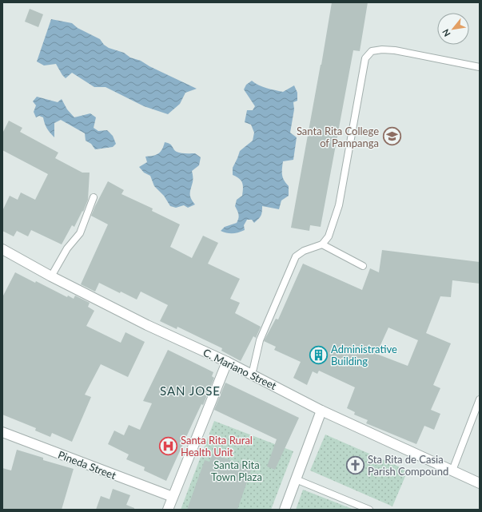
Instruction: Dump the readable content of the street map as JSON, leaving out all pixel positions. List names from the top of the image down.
{
  "streets": {
    "street": ["C. Mariano Street", "Pineda Street"]
  },
  "districts": ["SAN JOSE"],
  "parks": ["Santa Rita Town Plaza"],
  "places": {
    "school or university": ["Santa Rita College of Pampanga"],
    "building": ["Administrative Building"],
    "hospital": ["Santa Rita Rural Health Unit"],
    "church": ["Sta Rita de Casia Parish Compound"]
  },
  "north": "bottom left"
}
